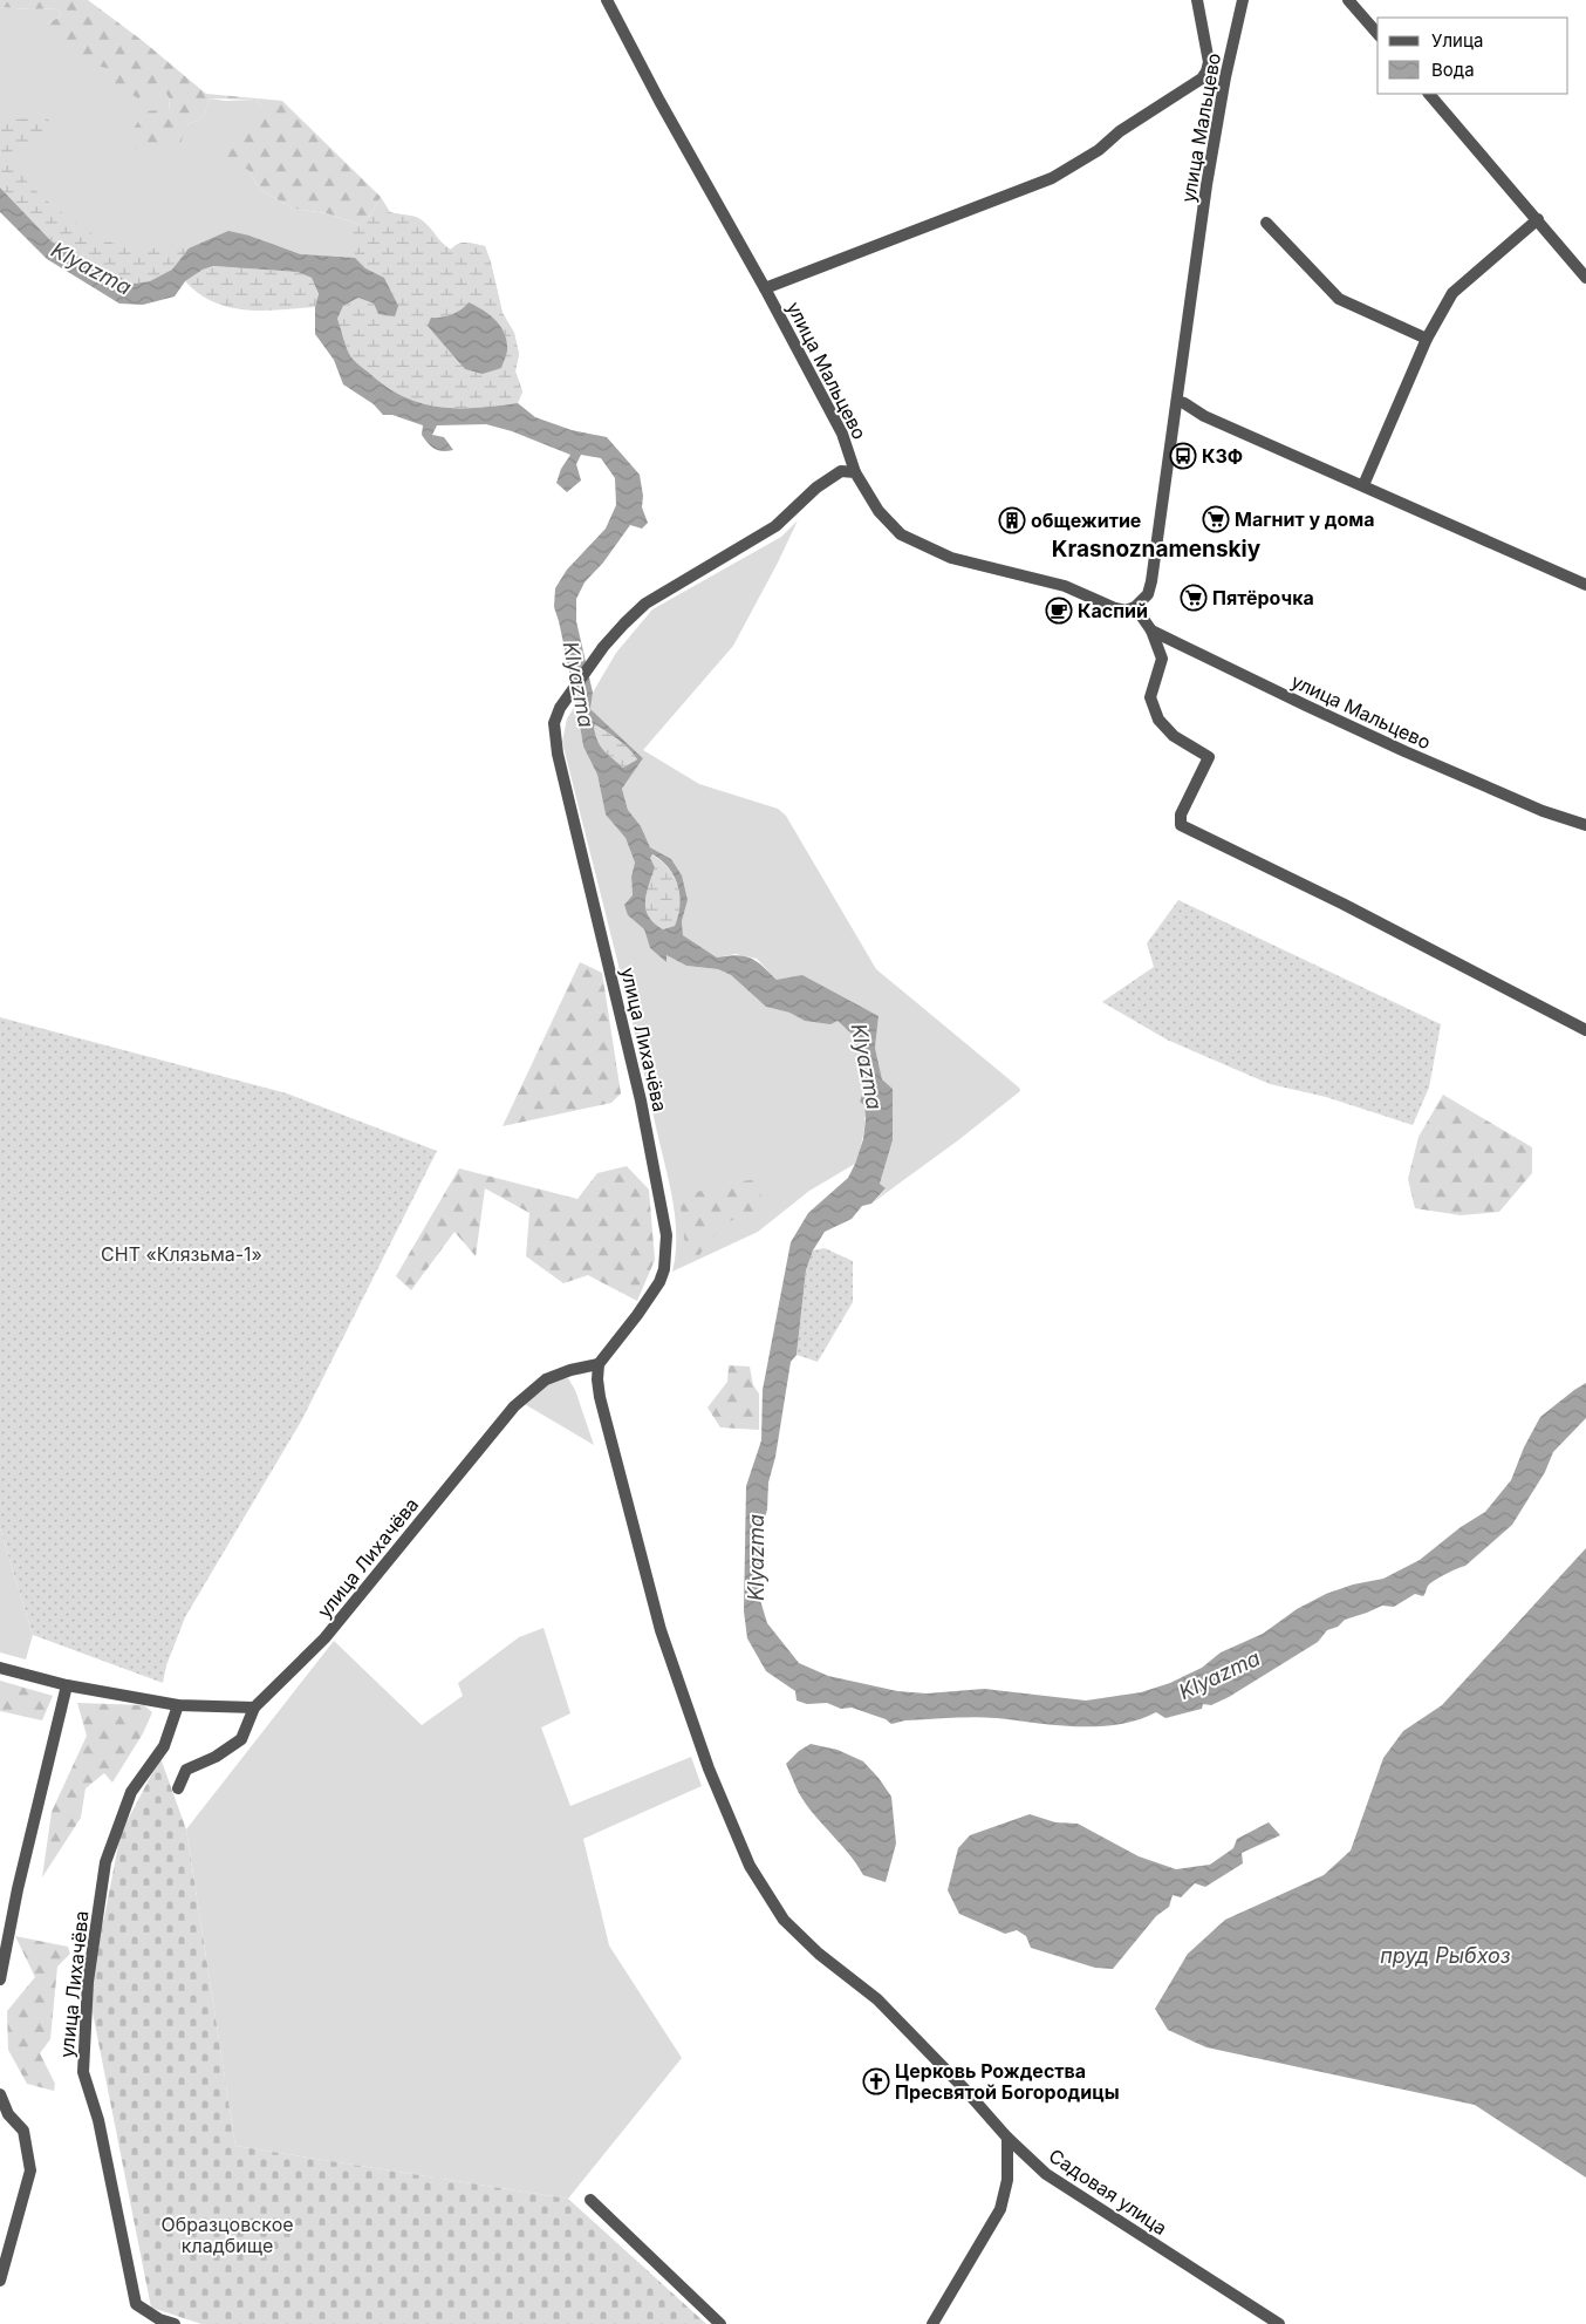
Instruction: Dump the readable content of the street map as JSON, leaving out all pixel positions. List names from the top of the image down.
{
  "streets": {
    "street": ["улица Мальцево", "улица Лихачёва", "Садовая улица"]
  },
  "crossings": [
    ["улица Мальцево", "улица Лихачёва"],
    ["улица Лихачёва", "Садовая улица"]
  ],
  "districts": ["Krasnoznamenskiy"],
  "water": ["Klyazma", "пруд Рыбхоз"],
  "parks": ["СНТ «Клязьма-1»", "Образцовское кладбище"],
  "places": {
    "bus stop": ["КЗФ"],
    "supermarket": ["Магнит у дома", "Пятёрочка"],
    "building": ["общежитие"],
    "cafe": ["Каспий"],
    "church": ["Церковь Рождества Пресвятой Богородицы"]
  },
  "legend": ["Улица", "Вода"]
}
